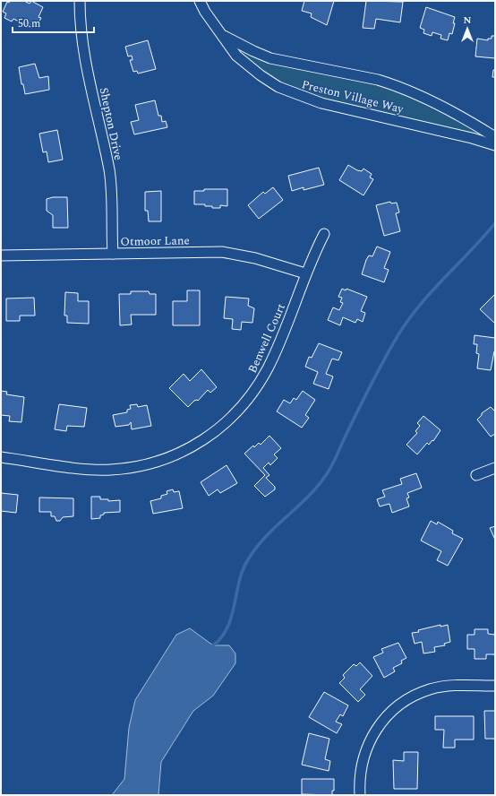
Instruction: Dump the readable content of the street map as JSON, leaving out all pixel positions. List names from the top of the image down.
{
  "streets": {
    "street": [
      "Preston Village Way",
      "Shepton Drive",
      "Otmoor Lane",
      "Benwell Court"
    ]
  },
  "crossings": [
    ["Shepton Drive", "Otmoor Lane"],
    ["Otmoor Lane", "Benwell Court"]
  ],
  "scale_bar": "50 m",
  "north": "top"
}
